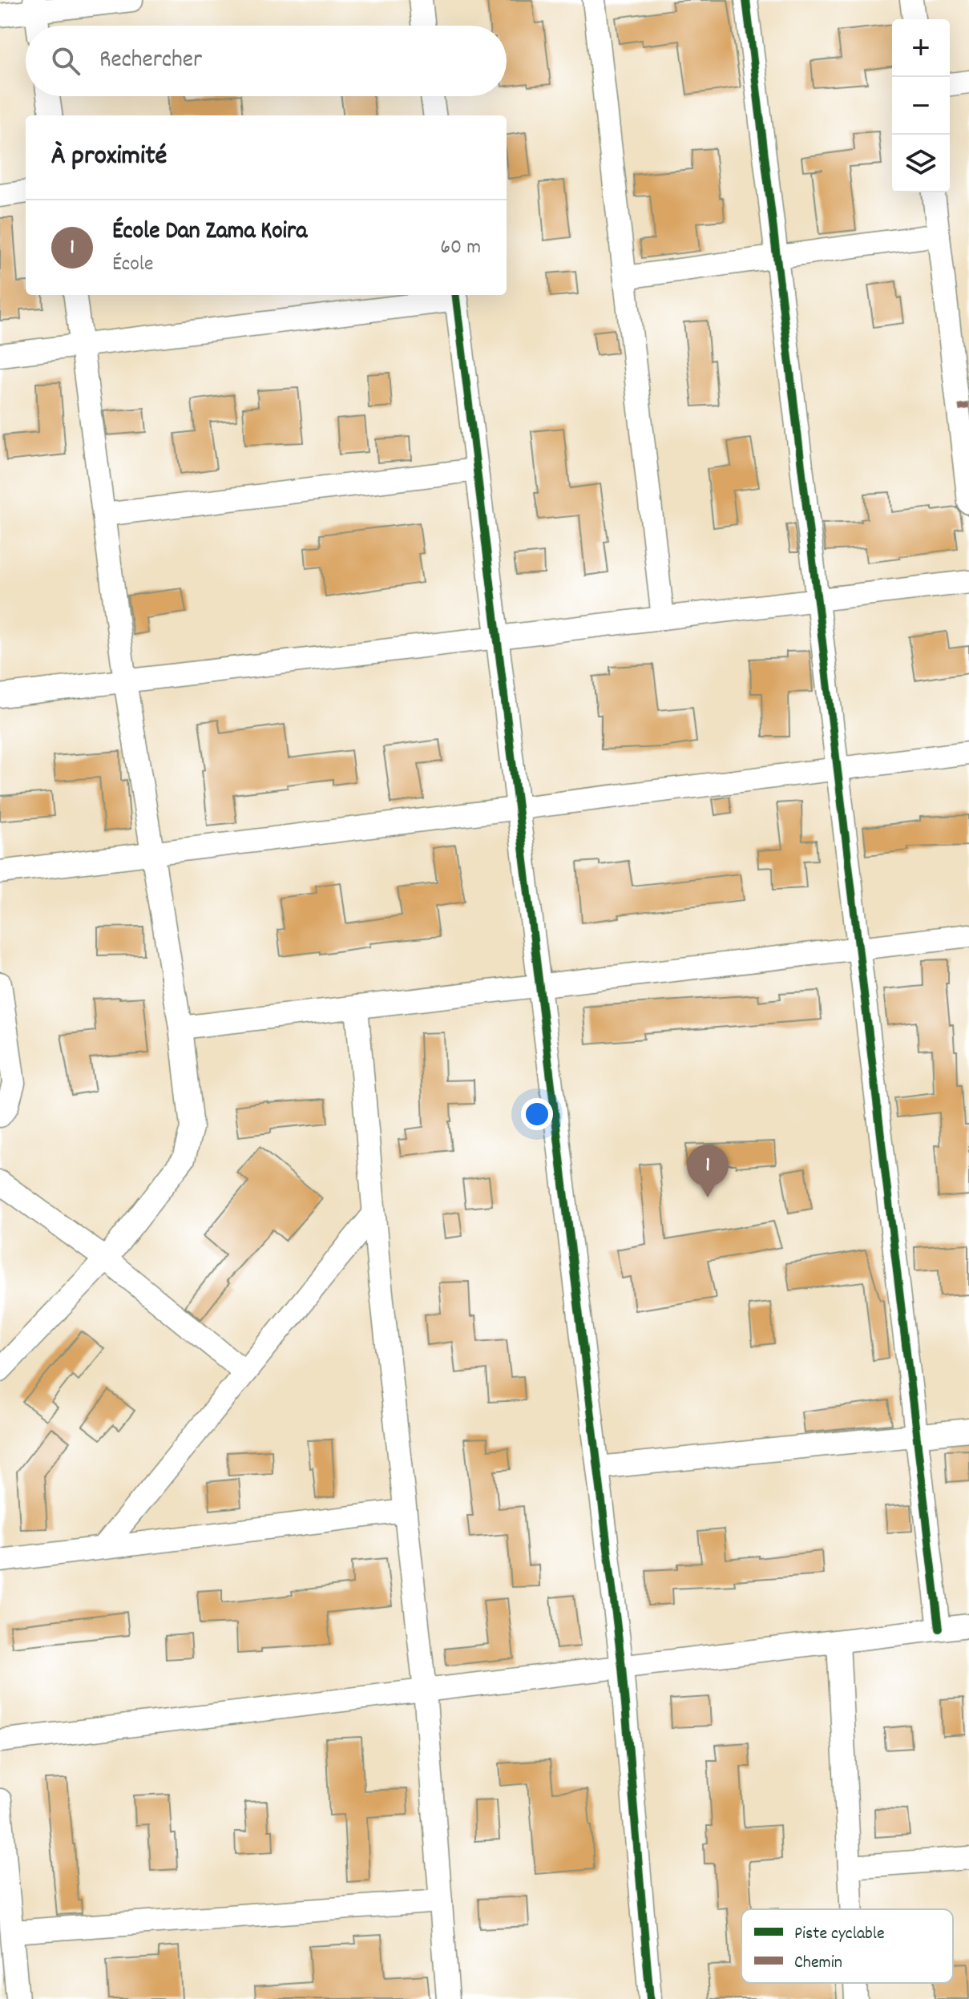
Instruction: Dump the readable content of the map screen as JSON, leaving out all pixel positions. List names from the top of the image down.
{
  "legend": ["Piste cyclable", "Chemin"],
  "page": {
    "map_buttons": ["+", "−"],
    "search": "Rechercher",
    "heading": "À proximité",
    "list": [
      {
        "mark": "1",
        "name": "École Dan Zama Koira",
        "note": "École",
        "value": "60 m"
      }
    ],
    "pins": "1"
  }
}
